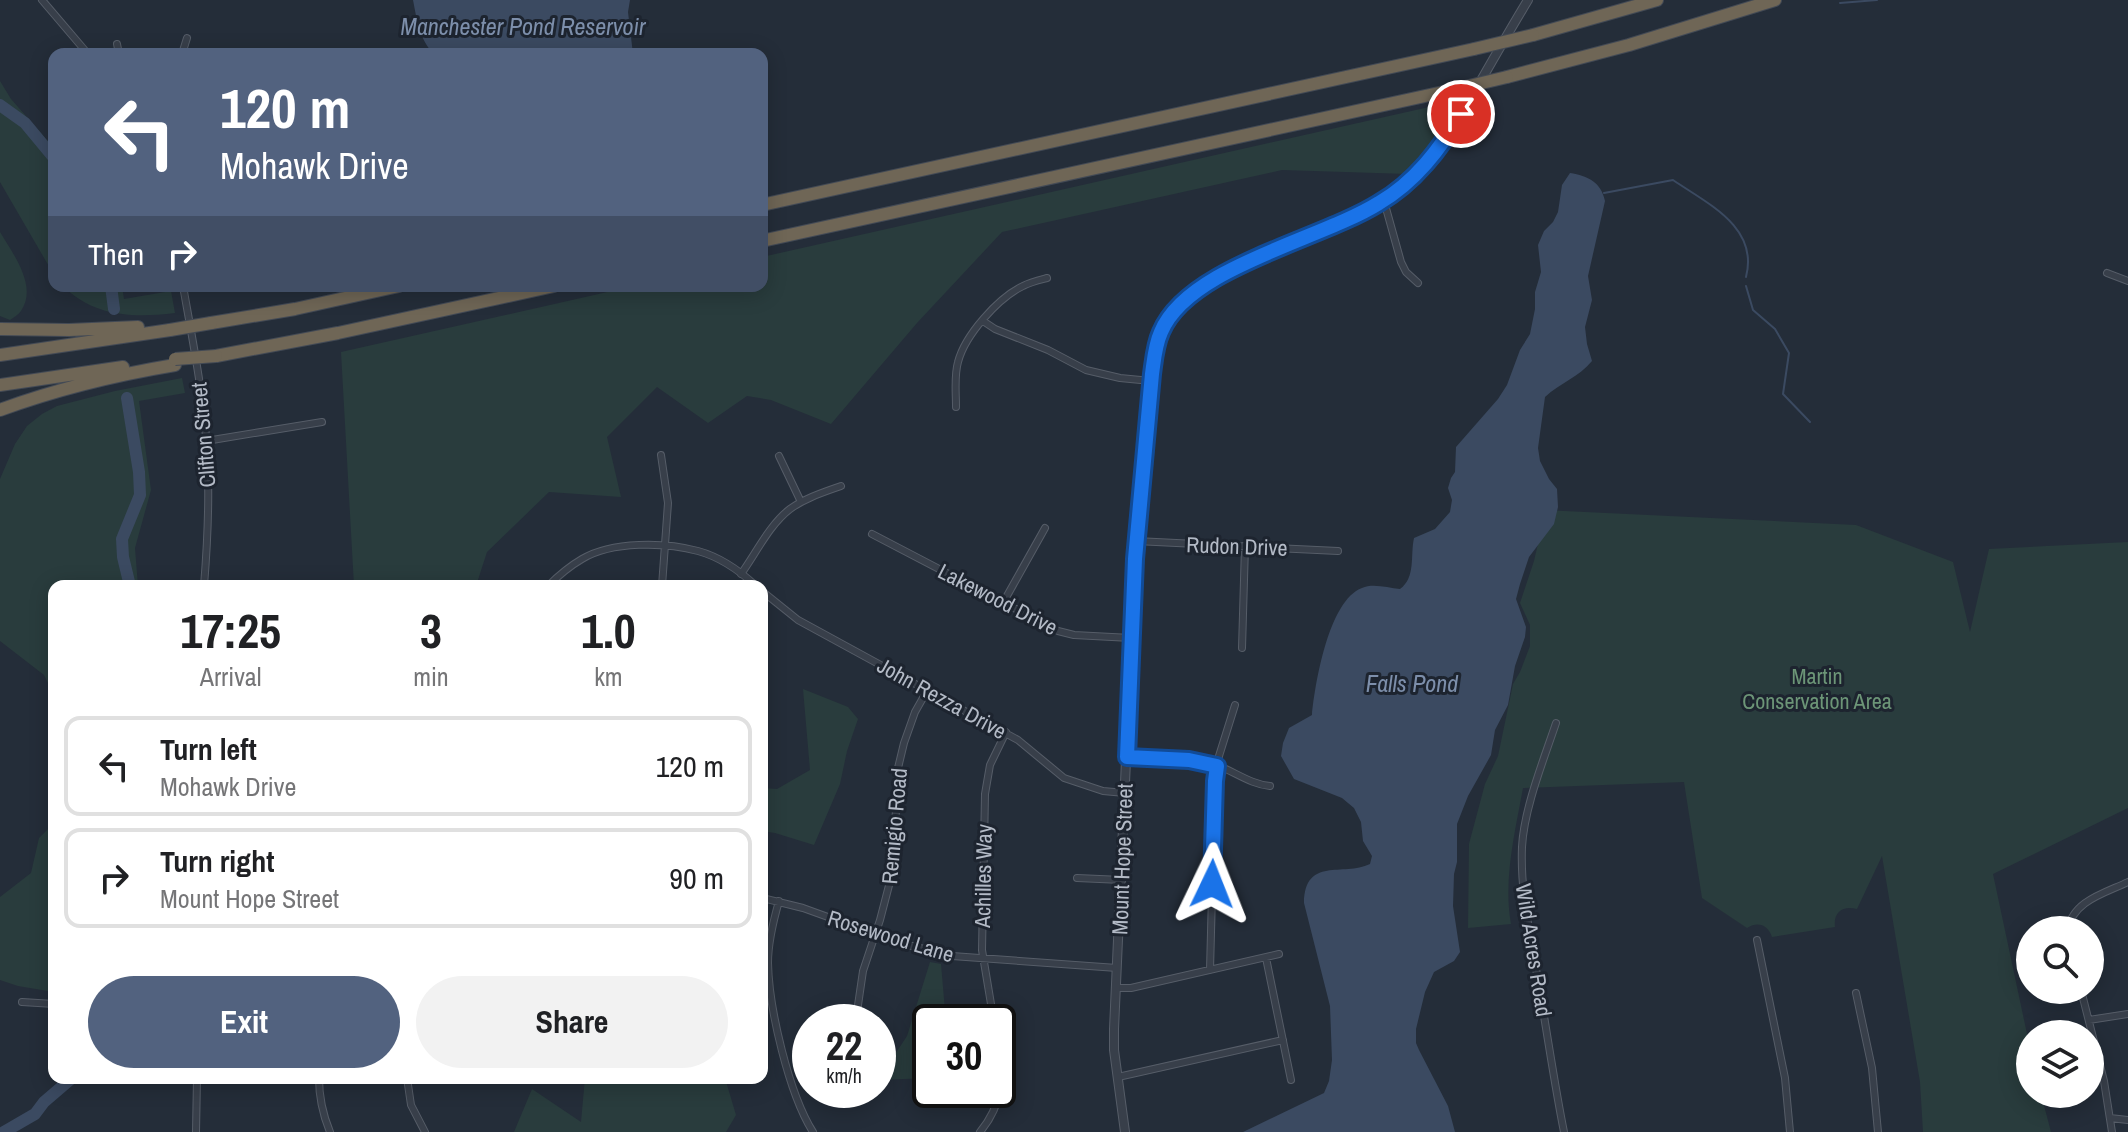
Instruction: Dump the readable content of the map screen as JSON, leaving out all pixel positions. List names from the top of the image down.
{
  "streets": {
    "street": [
      "Clifton Street",
      "Rudon Drive",
      "Lakewood Drive",
      "John Rezza Drive",
      "Remigio Road",
      "Mount Hope Street",
      "Achilles Way",
      "Rosewood Lane",
      "Wild Acres Road"
    ]
  },
  "crossings": [
    ["Rudon Drive", "Mount Hope Street"],
    ["Lakewood Drive", "Mount Hope Street"],
    ["John Rezza Drive", "Remigio Road"],
    ["John Rezza Drive", "Mount Hope Street"],
    ["John Rezza Drive", "Achilles Way"],
    ["Remigio Road", "Rosewood Lane"],
    ["Mount Hope Street", "Rosewood Lane"],
    ["Achilles Way", "Rosewood Lane"]
  ],
  "water": ["Manchester Pond Reservoir", "Falls Pond"],
  "parks": ["Martin Conservation Area"],
  "page": {
    "turn": ["120 m", "Mohawk Drive"],
    "then": "Then",
    "eta": [
      "17:25",
      "Arrival",
      "3",
      "min",
      "1.0",
      "km"
    ],
    "list": [
      {
        "name": "Turn left",
        "note": "Mohawk Drive",
        "value": "120 m"
      },
      {
        "name": "Turn right",
        "note": "Mount Hope Street",
        "value": "90 m"
      }
    ],
    "buttons": ["Exit", "Share"],
    "speed": "22 km/h",
    "limit": "30"
  }
}
